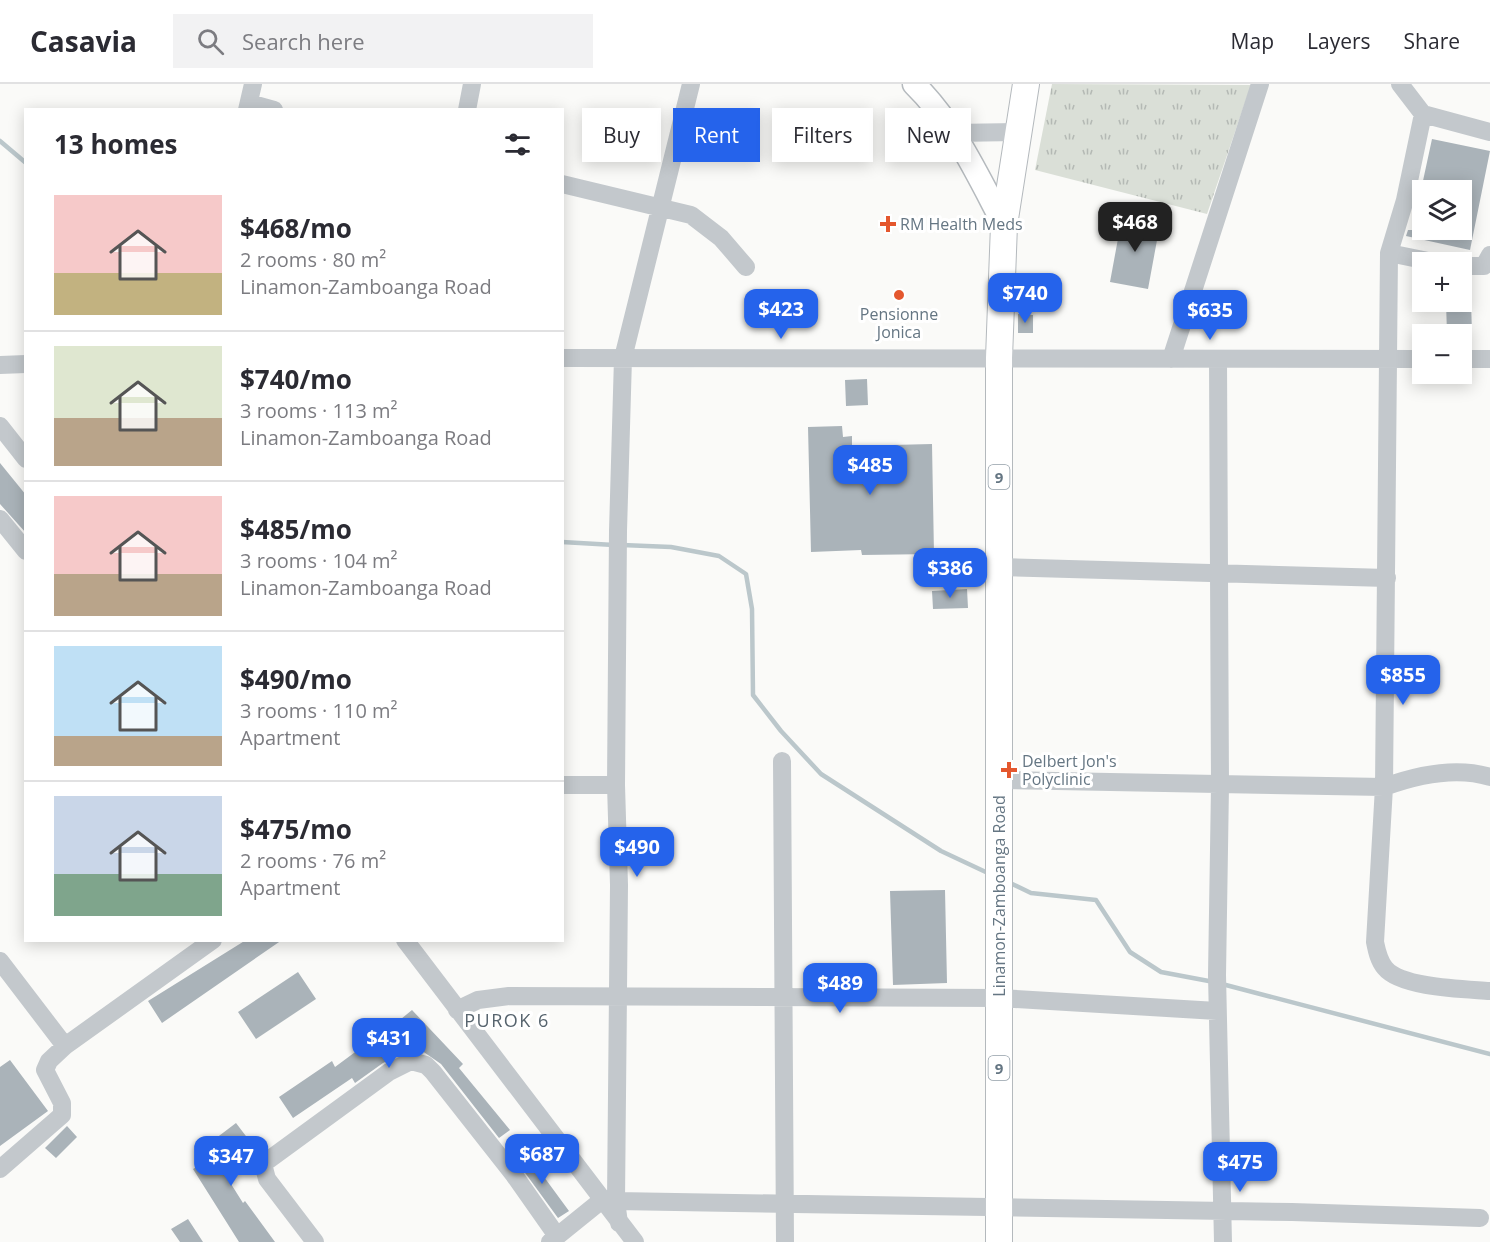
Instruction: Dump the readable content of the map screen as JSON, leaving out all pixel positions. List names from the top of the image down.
{
  "streets": {
    "highway": ["9", "Linamon-Zamboanga Road"]
  },
  "districts": ["PUROK 6"],
  "places": {
    "health": ["RM Health Meds", "Delbert Jon's Polyclinic"],
    "other": ["Pensionne Jonica"]
  },
  "page": {
    "header": "Casavia",
    "search": "Search here",
    "nav": ["Map", "Layers", "Share"],
    "chip": [
      "Buy",
      "Rent",
      "Filters",
      "New"
    ],
    "heading": "13 homes",
    "map_buttons": ["+", "−"],
    "list": [
      {
        "name": "$468/mo",
        "note": "2 rooms · 80 m² · Linamon-Zamboanga Road"
      },
      {
        "name": "$740/mo",
        "note": "3 rooms · 113 m² · Linamon-Zamboanga Road"
      },
      {
        "name": "$485/mo",
        "note": "3 rooms · 104 m² · Linamon-Zamboanga Road"
      },
      {
        "name": "$490/mo",
        "note": "3 rooms · 110 m² · Apartment"
      },
      {
        "name": "$475/mo",
        "note": "2 rooms · 76 m² · Apartment"
      }
    ],
    "price": [
      "$468",
      "$740",
      "$423",
      "$635",
      "$485",
      "$386",
      "$855",
      "$490",
      "$489",
      "$431",
      "$687",
      "$347",
      "$475"
    ]
  }
}
